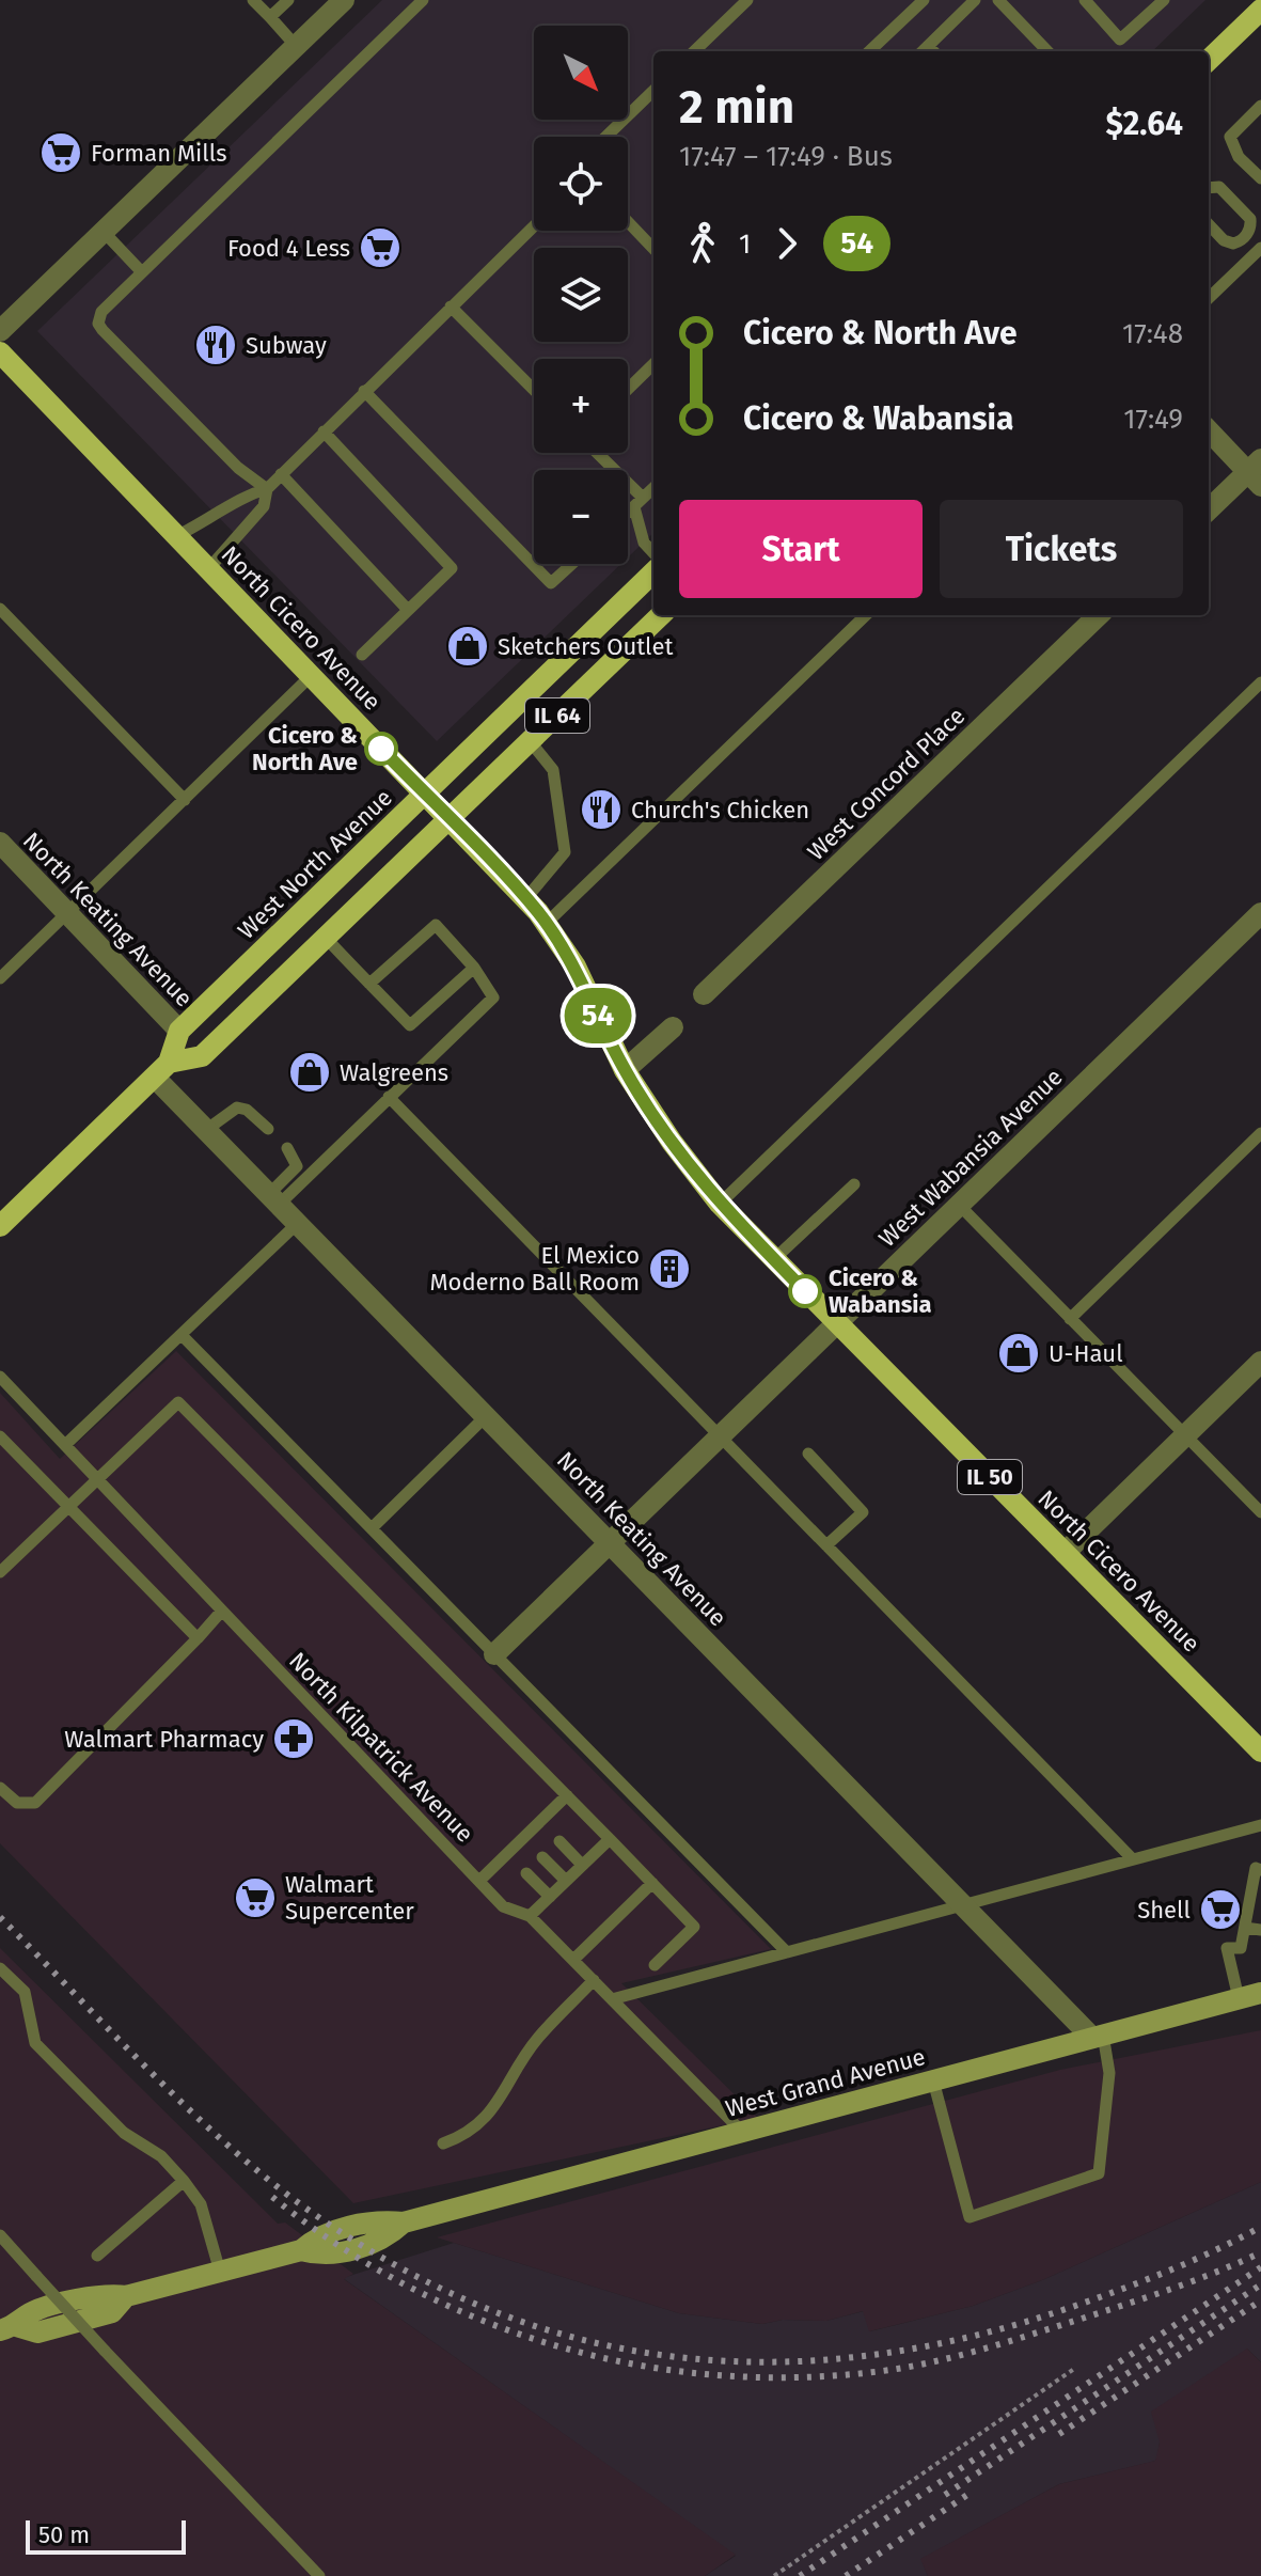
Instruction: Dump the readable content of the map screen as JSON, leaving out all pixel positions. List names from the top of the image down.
{
  "streets": {
    "main road": [
      "North Cicero Avenue",
      "IL 64",
      "West North Avenue",
      "IL 50",
      "West Grand Avenue"
    ],
    "street": ["West Concord Place", "North Keating Avenue", "West Wabansia Avenue"],
    "lane": ["North Kilpatrick Avenue"]
  },
  "crossings": [
    ["North Cicero Avenue", "West North Avenue"],
    ["North Cicero Avenue", "West Wabansia Avenue"],
    ["West North Avenue", "North Keating Avenue"],
    ["North Keating Avenue", "West Wabansia Avenue"],
    ["North Keating Avenue", "West Grand Avenue"],
    ["North Kilpatrick Avenue", "West Grand Avenue"]
  ],
  "places": {
    "supermarket": [
      "Forman Mills",
      "Food 4 Less",
      "Walmart Supercenter",
      "Shell"
    ],
    "restaurant": ["Subway", "Church's Chicken"],
    "shop": ["Sketchers Outlet", "Walgreens", "U-Haul"],
    "other": ["Cicero & North Ave", "Cicero & Wabansia"],
    "building": ["El Mexico Moderno Ball Room"],
    "pharmacy": ["Walmart Pharmacy"]
  },
  "lines": ["bus line 54"],
  "scale_bar": "50 m",
  "north": "bottom right",
  "page": {
    "on_map": "54",
    "map_buttons": ["+", "−"],
    "heading": ["2 min", "17:47 – 17:49 · Bus", "$2.64"],
    "legs": ["1", "54"],
    "list": [
      {
        "name": "Cicero & North Ave",
        "value": "17:48"
      },
      {
        "name": "Cicero & Wabansia",
        "value": "17:49"
      }
    ],
    "buttons": ["Start", "Tickets"],
    "scale": "50 m"
  }
}
